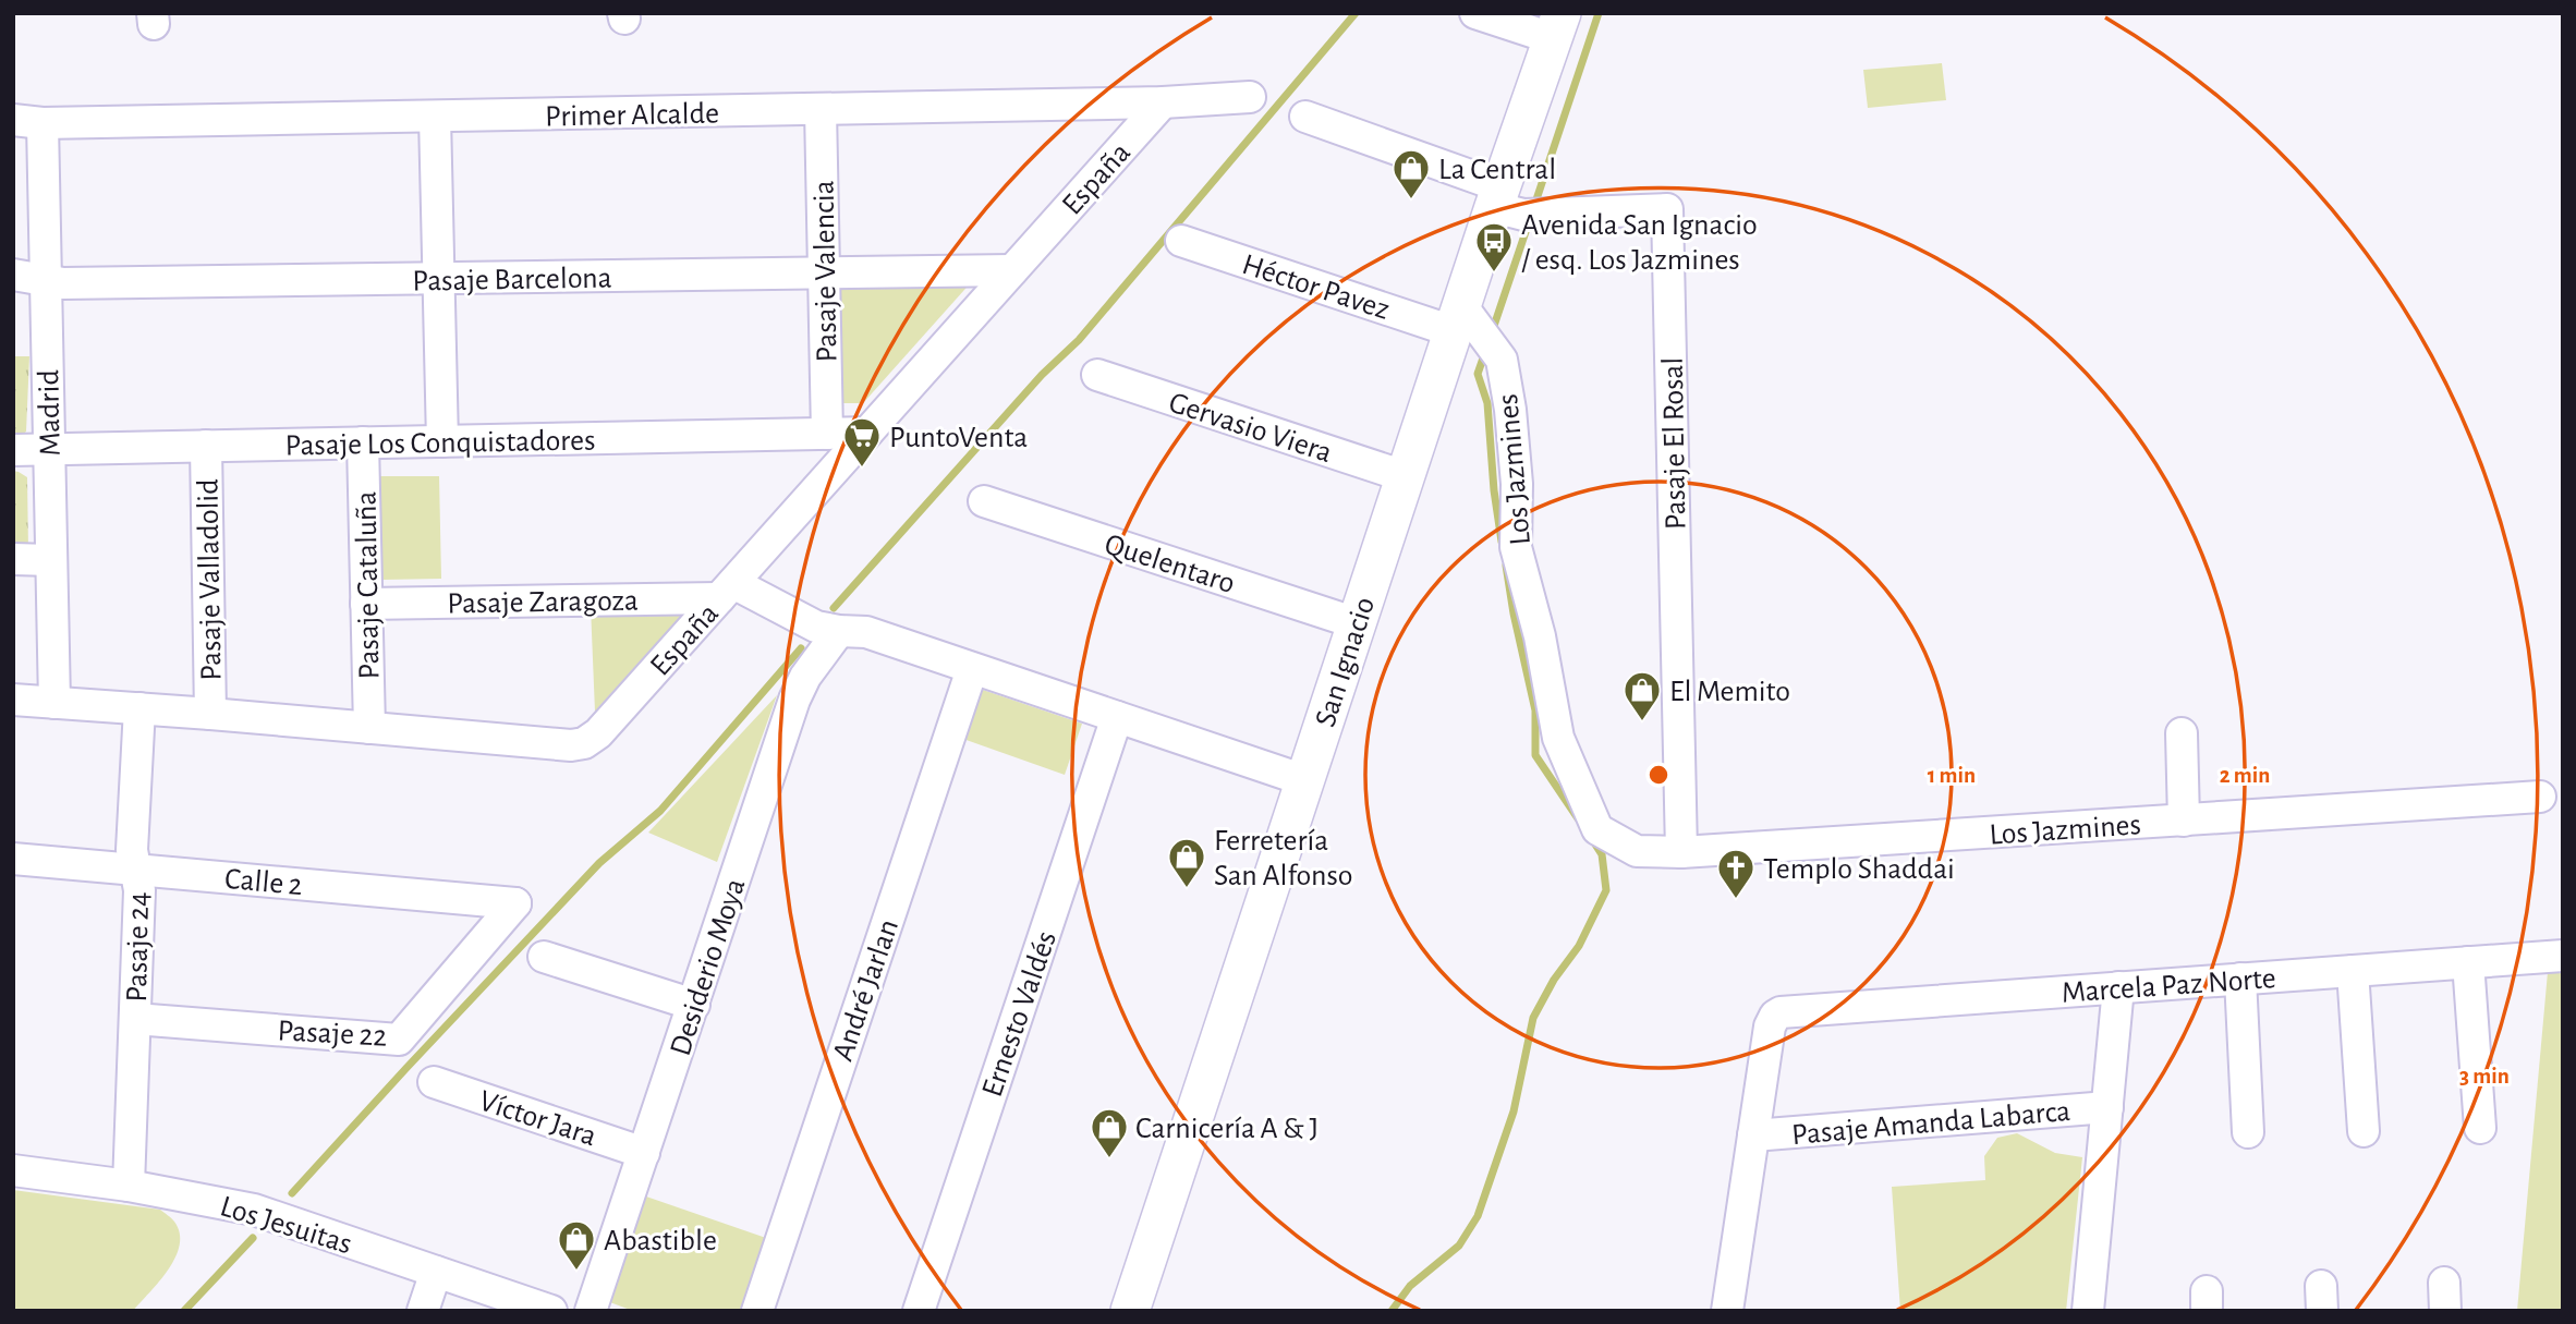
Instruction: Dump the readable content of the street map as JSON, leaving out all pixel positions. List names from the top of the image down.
{
  "streets": {
    "main road": ["San Ignacio"],
    "street": [
      "Primer Alcalde",
      "España",
      "Pasaje Valencia",
      "Pasaje Barcelona",
      "Héctor Pavez",
      "Madrid",
      "Gervasio Viera",
      "Pasaje Los Conquistadores",
      "Pasaje El Rosal",
      "Los Jazmines",
      "Quelentaro",
      "Pasaje Valladolid",
      "Pasaje Cataluña",
      "Pasaje Zaragoza",
      "Calle 2",
      "Pasaje 24",
      "Desiderio Moya",
      "Marcela Paz Norte",
      "André Jarlan",
      "Ernesto Valdés",
      "Pasaje 22",
      "Víctor Jara",
      "Pasaje Amanda Labarca",
      "Los Jesuitas"
    ]
  },
  "crossings": [
    ["Primer Alcalde", "España"],
    ["Primer Alcalde", "Pasaje Valencia"],
    ["Primer Alcalde", "Madrid"],
    ["España", "Pasaje Barcelona"],
    ["España", "Madrid"],
    ["España", "Pasaje Los Conquistadores"],
    ["España", "Pasaje Valladolid"],
    ["España", "Pasaje Cataluña"],
    ["España", "Pasaje Zaragoza"],
    ["España", "Pasaje 24"],
    ["Pasaje Valencia", "Pasaje Barcelona"],
    ["Pasaje Valencia", "Pasaje Los Conquistadores"],
    ["Pasaje Barcelona", "Madrid"],
    ["Héctor Pavez", "Los Jazmines"],
    ["Héctor Pavez", "San Ignacio"],
    ["Madrid", "Pasaje Los Conquistadores"],
    ["Gervasio Viera", "San Ignacio"],
    ["Pasaje Los Conquistadores", "Pasaje Valladolid"],
    ["Pasaje Los Conquistadores", "Pasaje Cataluña"],
    ["Pasaje El Rosal", "Los Jazmines"],
    ["Pasaje El Rosal", "San Ignacio"],
    ["Los Jazmines", "San Ignacio"],
    ["Quelentaro", "San Ignacio"],
    ["Pasaje Cataluña", "Pasaje Zaragoza"],
    ["Calle 2", "Pasaje 24"],
    ["Calle 2", "Pasaje 22"],
    ["Pasaje 24", "Pasaje 22"],
    ["Pasaje 24", "Los Jesuitas"],
    ["Desiderio Moya", "Víctor Jara"],
    ["Marcela Paz Norte", "Pasaje Amanda Labarca"]
  ],
  "places": {
    "shop": [
      "La Central",
      "El Memito",
      "Ferretería San Alfonso",
      "Carnicería A & J",
      "Abastible"
    ],
    "bus stop": ["Avenida San Ignacio / esq. Los Jazmines"],
    "supermarket": ["PuntoVenta"],
    "church": ["Templo Shaddai"]
  },
  "rings": ["1 min", "2 min", "3 min"]
}
